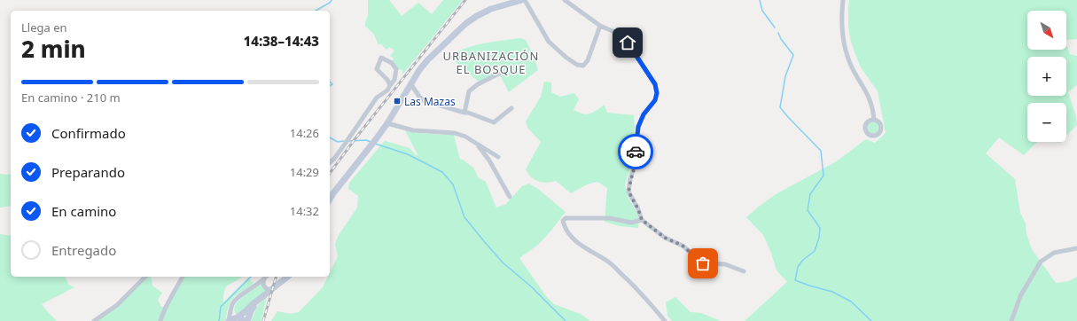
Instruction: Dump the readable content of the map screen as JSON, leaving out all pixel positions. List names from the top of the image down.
{
  "districts": ["URBANIZACIÓN EL BOSQUE"],
  "places": {
    "transit": ["Las Mazas"]
  },
  "north": "bottom right",
  "page": {
    "map_buttons": ["+", "−"],
    "heading": ["2 min", "Llega en", "14:38–14:43"],
    "bar": "En camino · 210 m",
    "list": [
      ["Confirmado", "14:26"],
      ["Preparando", "14:29"],
      ["En camino", "14:32"],
      "Entregado"
    ]
  }
}
